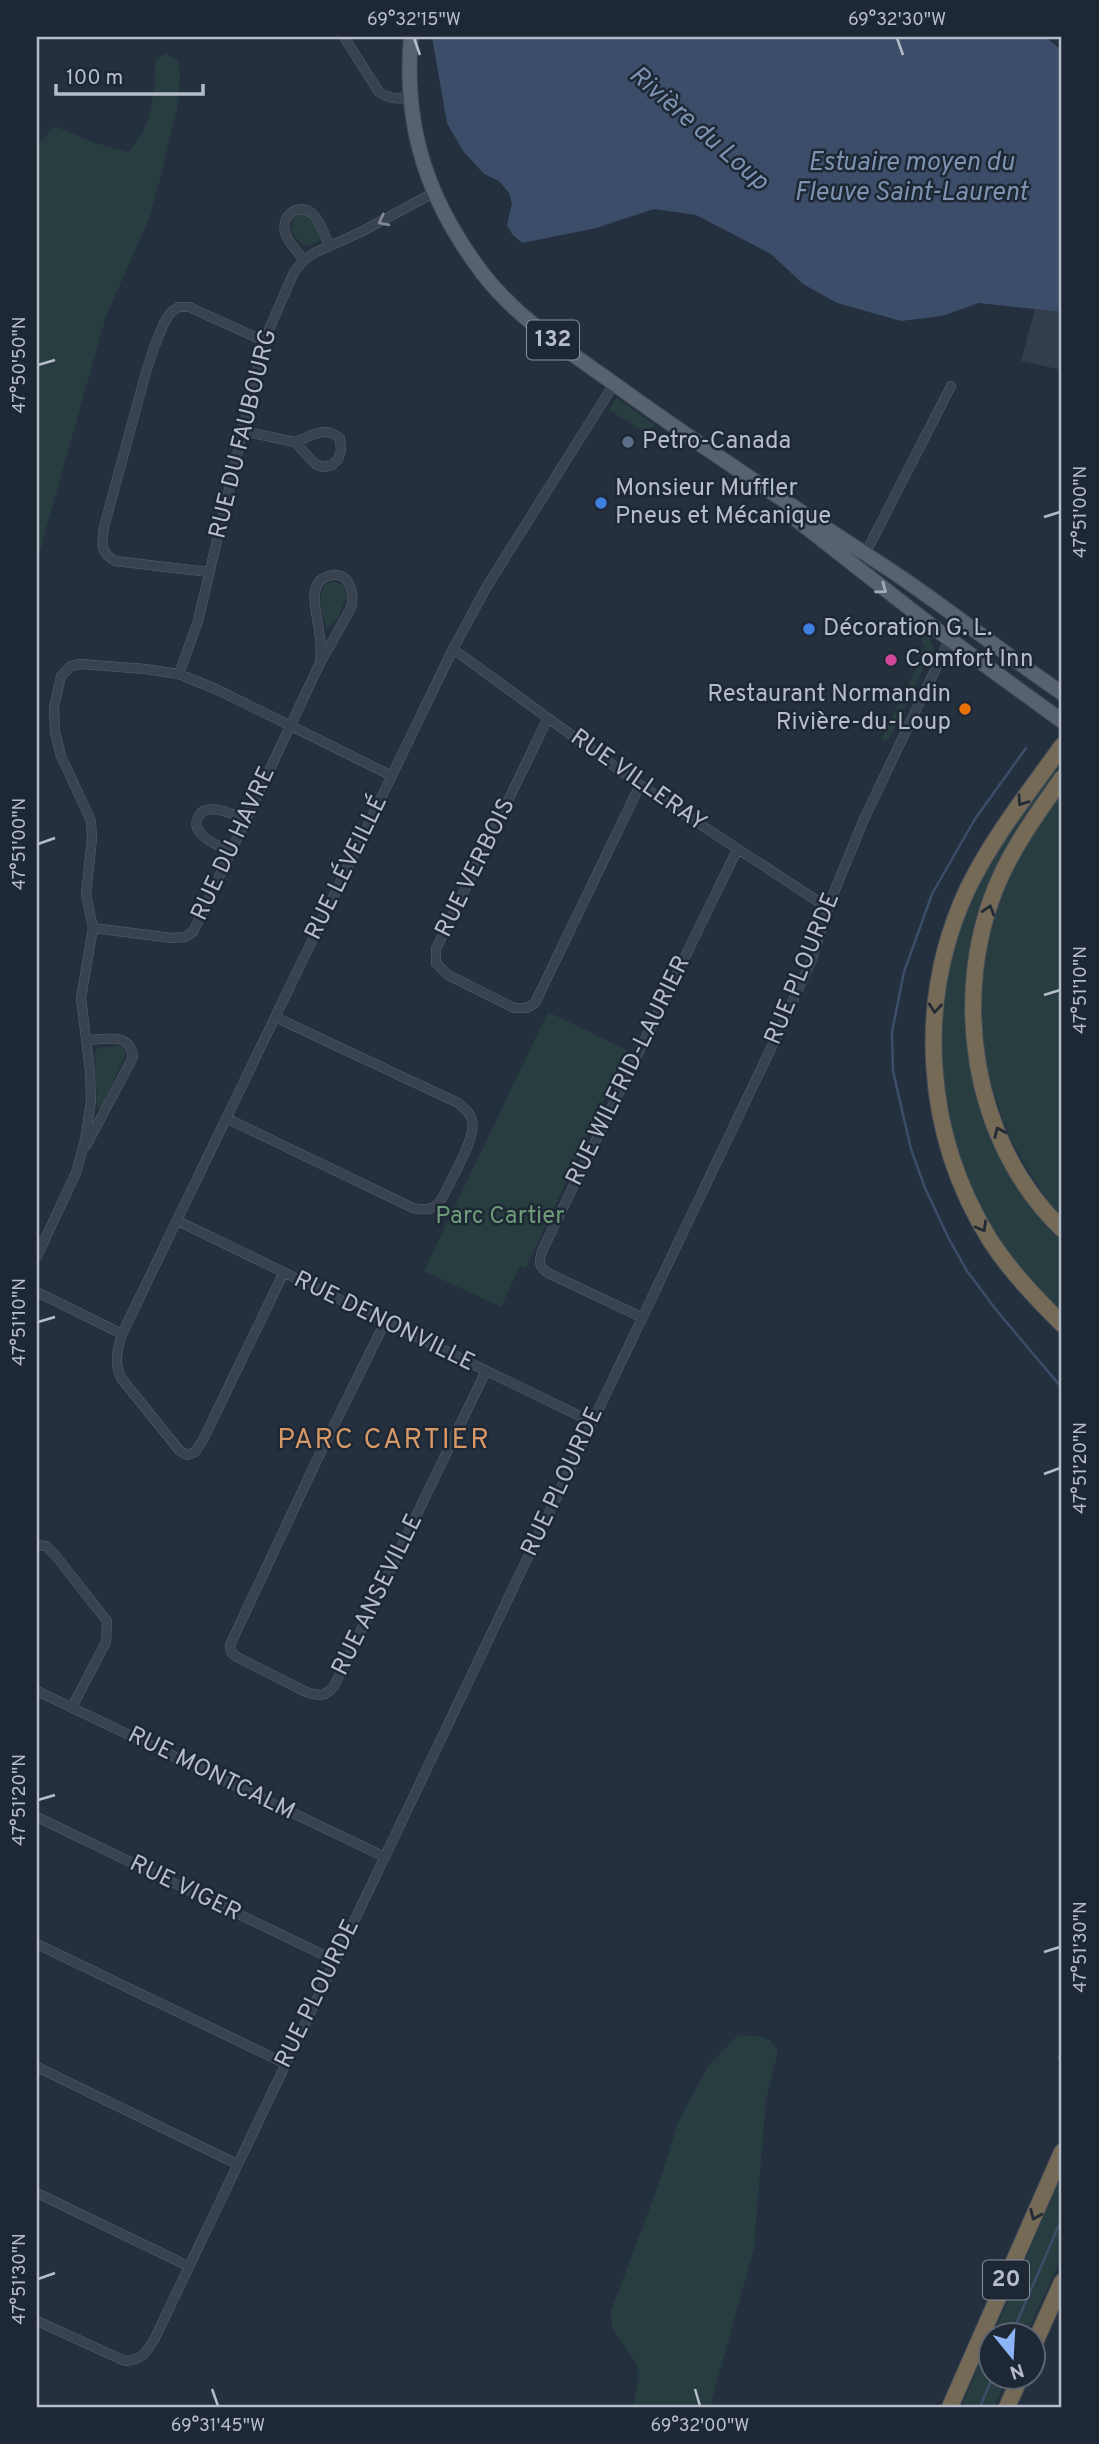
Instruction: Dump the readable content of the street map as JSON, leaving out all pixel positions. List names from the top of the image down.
{
  "streets": {
    "highway": ["20"],
    "main road": ["132"],
    "street": [
      "RUE DU FAUBOURG",
      "RUE VILLERAY",
      "RUE DU HAVRE",
      "RUE LÉVEILLÉ",
      "RUE VERBOIS",
      "RUE PLOURDE",
      "RUE WILFRID-LAURIER",
      "RUE DENONVILLE",
      "RUE ANSEVILLE",
      "RUE MONTCALM",
      "RUE VIGER"
    ]
  },
  "crossings": [
    ["132", "RUE LÉVEILLÉ"],
    ["132", "RUE PLOURDE"],
    ["RUE VILLERAY", "RUE LÉVEILLÉ"],
    ["RUE VILLERAY", "RUE VERBOIS"],
    ["RUE VILLERAY", "RUE PLOURDE"],
    ["RUE VILLERAY", "RUE WILFRID-LAURIER"],
    ["RUE LÉVEILLÉ", "RUE DENONVILLE"],
    ["RUE PLOURDE", "RUE WILFRID-LAURIER"],
    ["RUE PLOURDE", "RUE DENONVILLE"],
    ["RUE PLOURDE", "RUE MONTCALM"],
    ["RUE PLOURDE", "RUE VIGER"],
    ["RUE DENONVILLE", "RUE ANSEVILLE"]
  ],
  "districts": ["PARC CARTIER"],
  "water": ["Rivière du Loup", "Estuaire moyen du Fleuve Saint-Laurent"],
  "parks": ["Parc Cartier"],
  "places": [
    "Petro-Canada",
    "Monsieur Muffler Pneus et Mécanique",
    "Décoration G. L.",
    "Comfort Inn",
    "Restaurant Normandin Rivière-du-Loup"
  ],
  "scale_bar": "100 m",
  "north": "bottom",
  "coordinates": [
    "69°32'15\"W",
    "69°32'30\"W",
    "47°50'50\"N",
    "47°51'00\"N",
    "47°51'10\"N",
    "47°51'20\"N",
    "47°51'30\"N",
    "69°31'45\"W",
    "69°32'00\"W"
  ]
}
